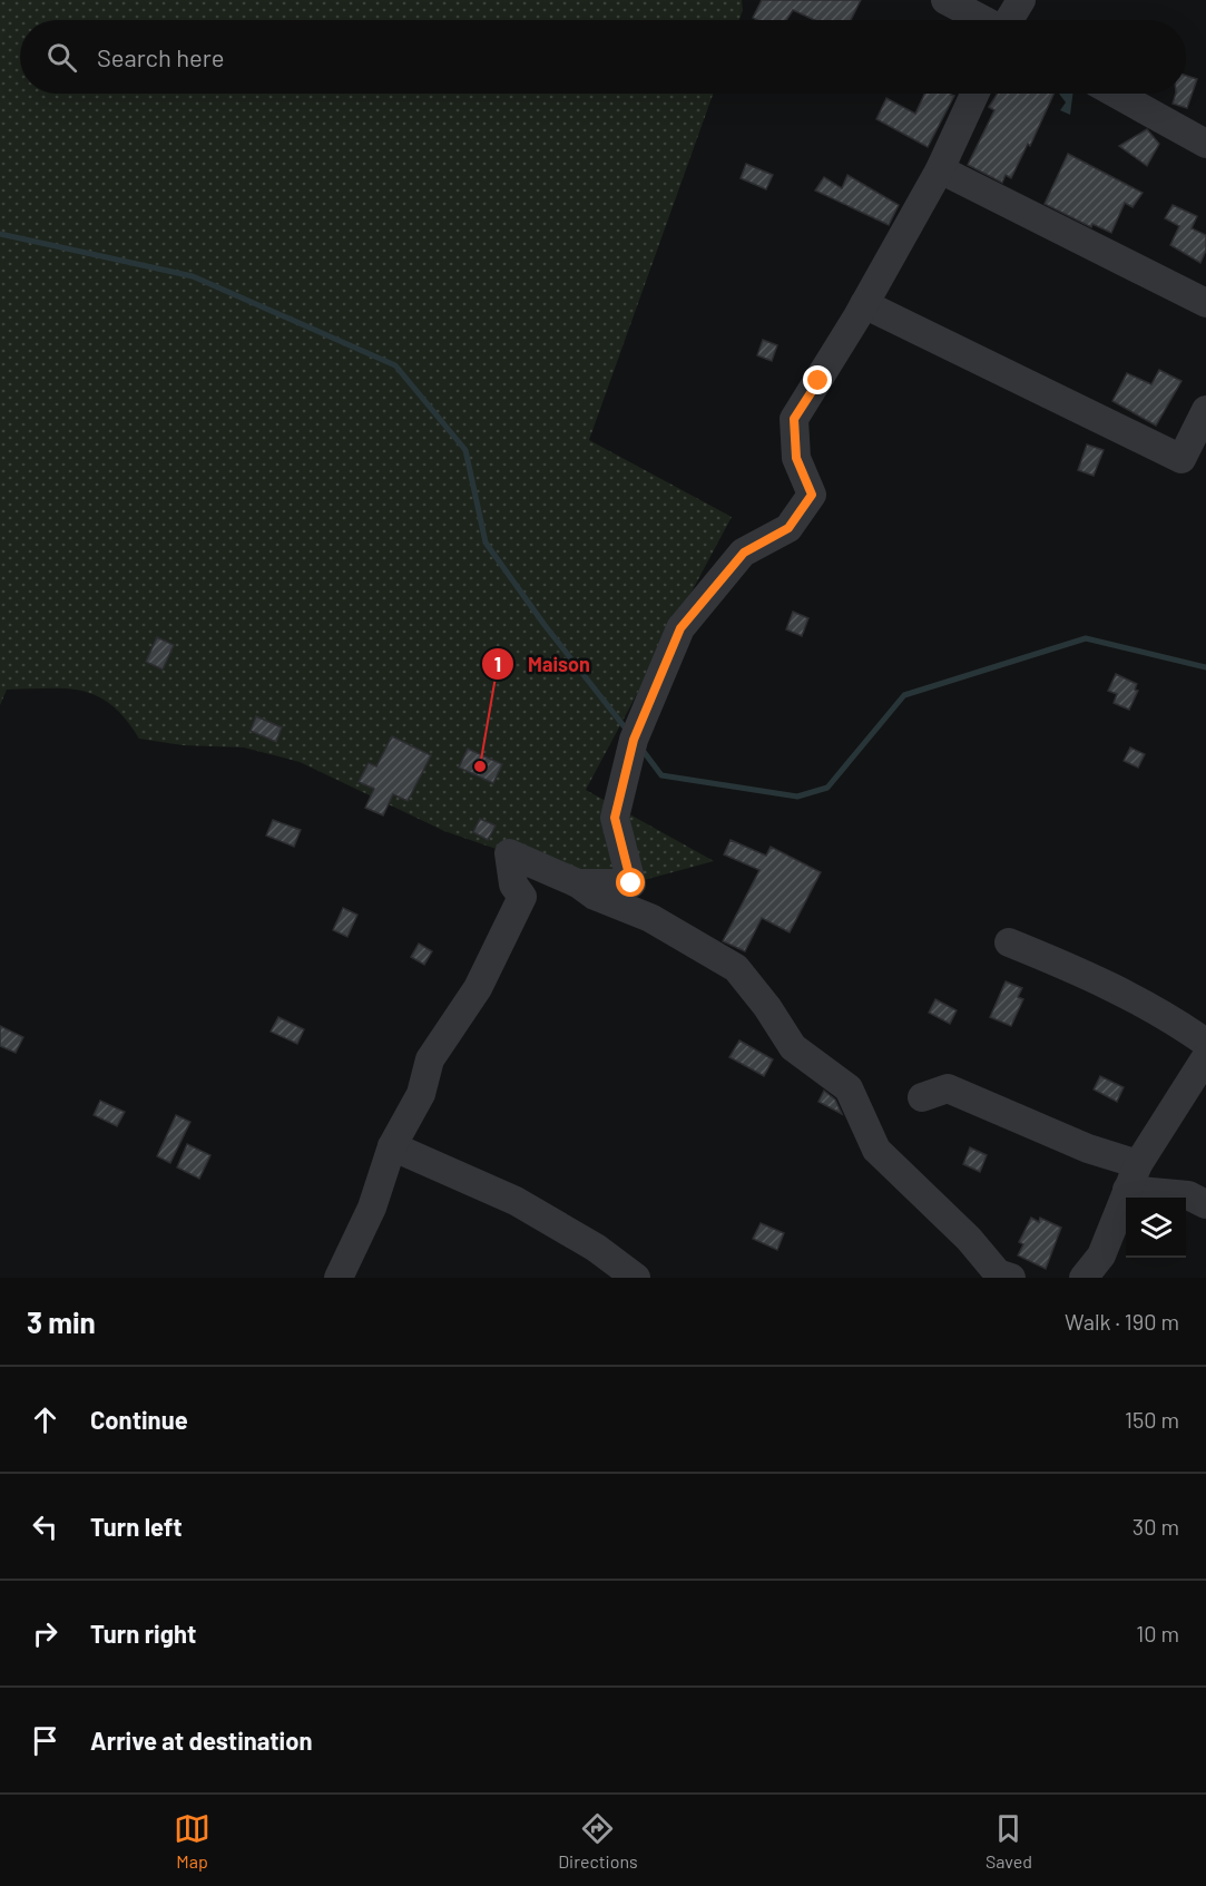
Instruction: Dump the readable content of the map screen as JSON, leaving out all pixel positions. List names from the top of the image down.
{
  "places": ["Maison"],
  "page": {
    "search": "Search here",
    "heading": ["3 min", "Walk · 190 m"],
    "list": [
      ["Continue", "150 m"],
      ["Turn left", "30 m"],
      ["Turn right", "10 m"],
      "Arrive at destination"
    ],
    "nav": ["Map", "Directions", "Saved"]
  }
}
